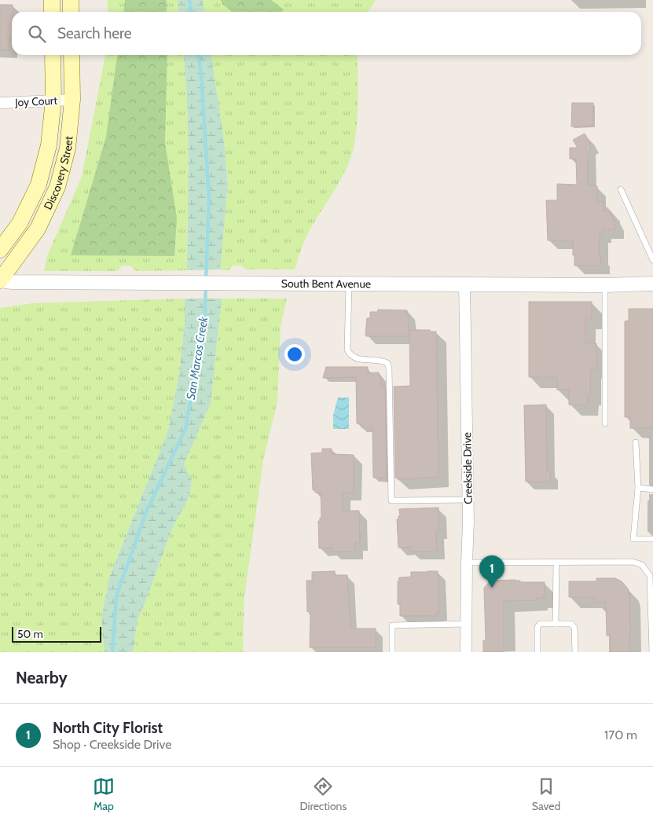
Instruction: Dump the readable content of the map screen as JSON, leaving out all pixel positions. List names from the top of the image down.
{
  "streets": {
    "main road": ["Discovery Street"],
    "street": ["Joy Court", "South Bent Avenue", "Creekside Drive"]
  },
  "crossings": [
    ["Joy Court", "Discovery Street"],
    ["Discovery Street", "South Bent Avenue"],
    ["South Bent Avenue", "Creekside Drive"]
  ],
  "water": ["San Marcos Creek"],
  "scale_bar": "50 m",
  "page": {
    "search": "Search here",
    "pins": "1",
    "scale": "50 m",
    "heading": "Nearby",
    "list": [
      {
        "mark": "1",
        "name": "North City Florist",
        "note": "Shop · Creekside Drive",
        "value": "170 m"
      }
    ],
    "nav": ["Map", "Directions", "Saved"]
  }
}
